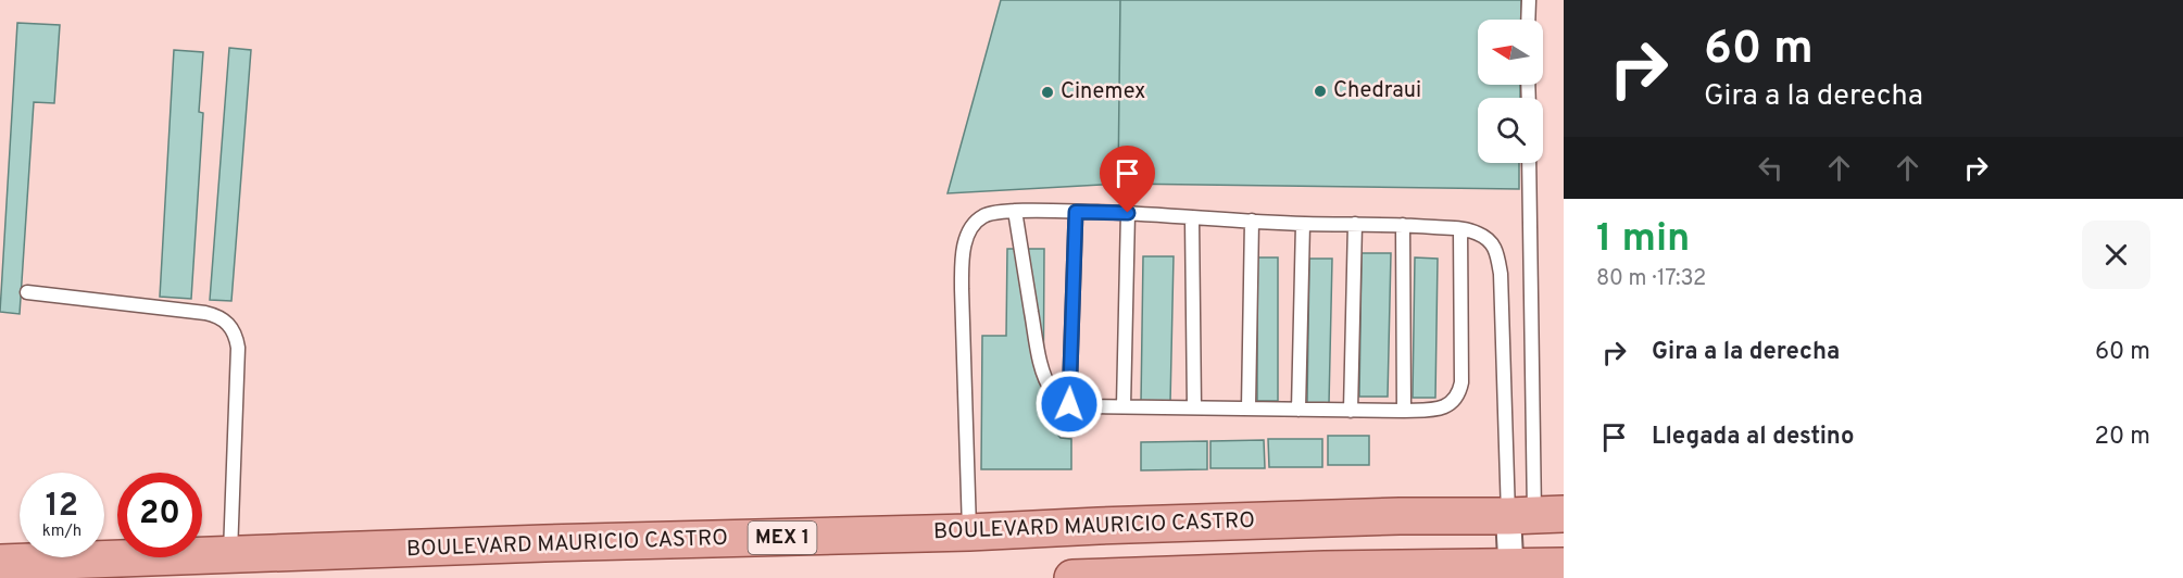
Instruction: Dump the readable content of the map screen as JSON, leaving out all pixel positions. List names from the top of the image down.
{
  "streets": {
    "main road": ["BOULEVARD MAURICIO CASTRO", "MEX 1"]
  },
  "places": ["Chedraui", "Cinemex"],
  "north": "left",
  "page": {
    "turn": ["60 m", "Gira a la derecha"],
    "heading": ["1 min", "80 m · 17:32"],
    "list": [
      {
        "name": "Gira a la derecha",
        "value": "60 m"
      },
      {
        "name": "Llegada al destino",
        "value": "20 m"
      }
    ],
    "speed": "12 km/h",
    "limit": "20"
  }
}
